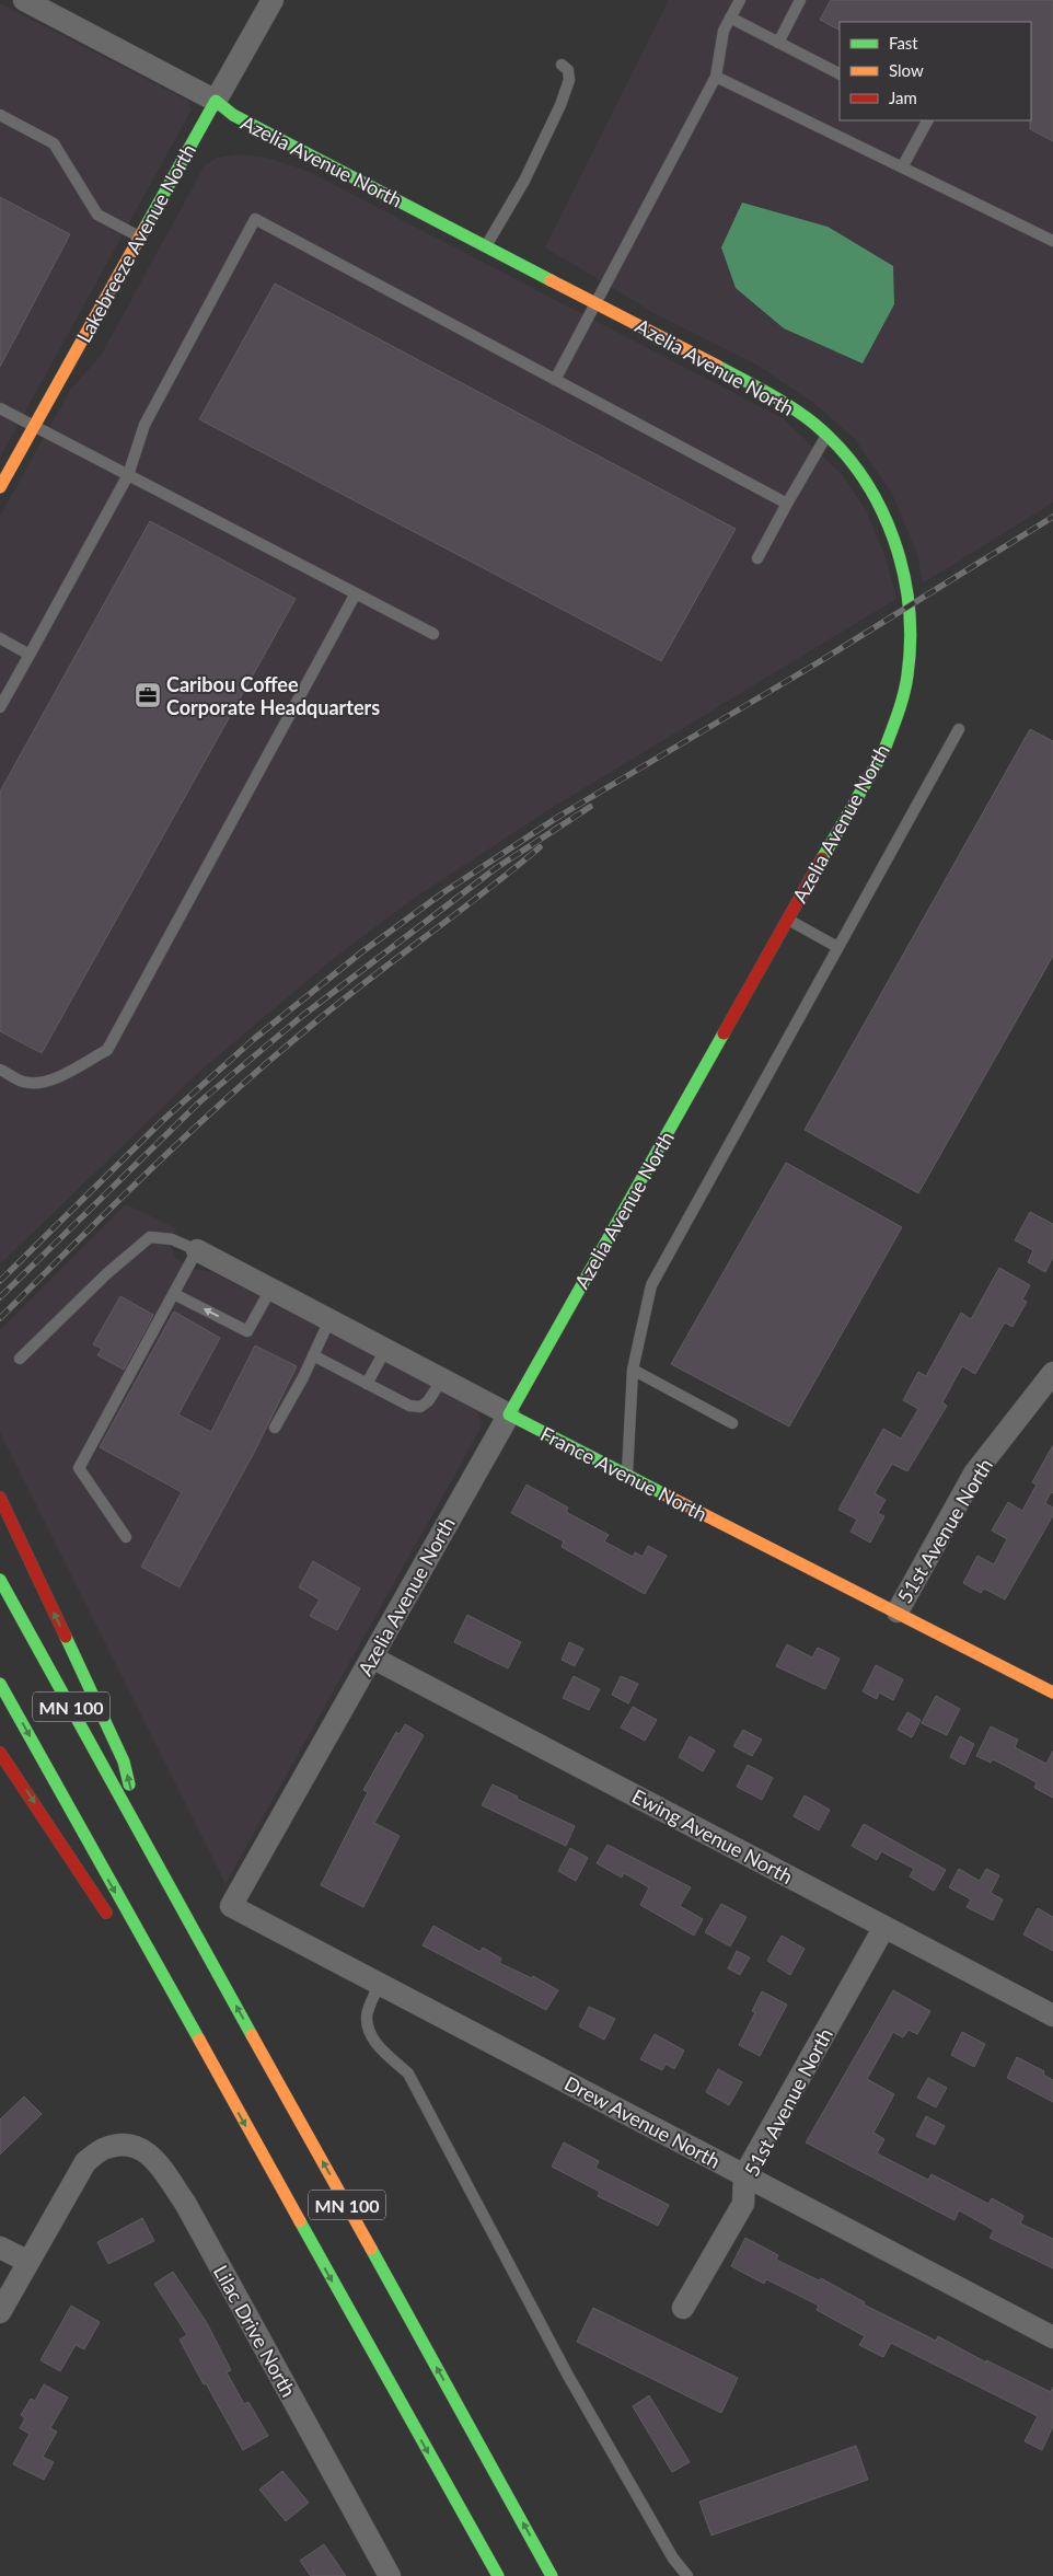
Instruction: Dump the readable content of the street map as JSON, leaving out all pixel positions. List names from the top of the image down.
{
  "streets": {
    "main road": [
      "Azelia Avenue North",
      "Lakebreeze Avenue North",
      "France Avenue North",
      "MN 100"
    ],
    "street": [
      "51st Avenue North",
      "Ewing Avenue North",
      "Drew Avenue North",
      "Lilac Drive North"
    ]
  },
  "crossings": [
    ["Azelia Avenue North", "Lakebreeze Avenue North"],
    ["Azelia Avenue North", "France Avenue North"],
    ["Azelia Avenue North", "Ewing Avenue North"],
    ["Azelia Avenue North", "Drew Avenue North"],
    ["France Avenue North", "51st Avenue North"],
    ["51st Avenue North", "Ewing Avenue North"],
    ["51st Avenue North", "Drew Avenue North"]
  ],
  "places": {
    "office": ["Caribou Coffee Corporate Headquarters"]
  },
  "legend": ["Fast", "Slow", "Jam"]
}
